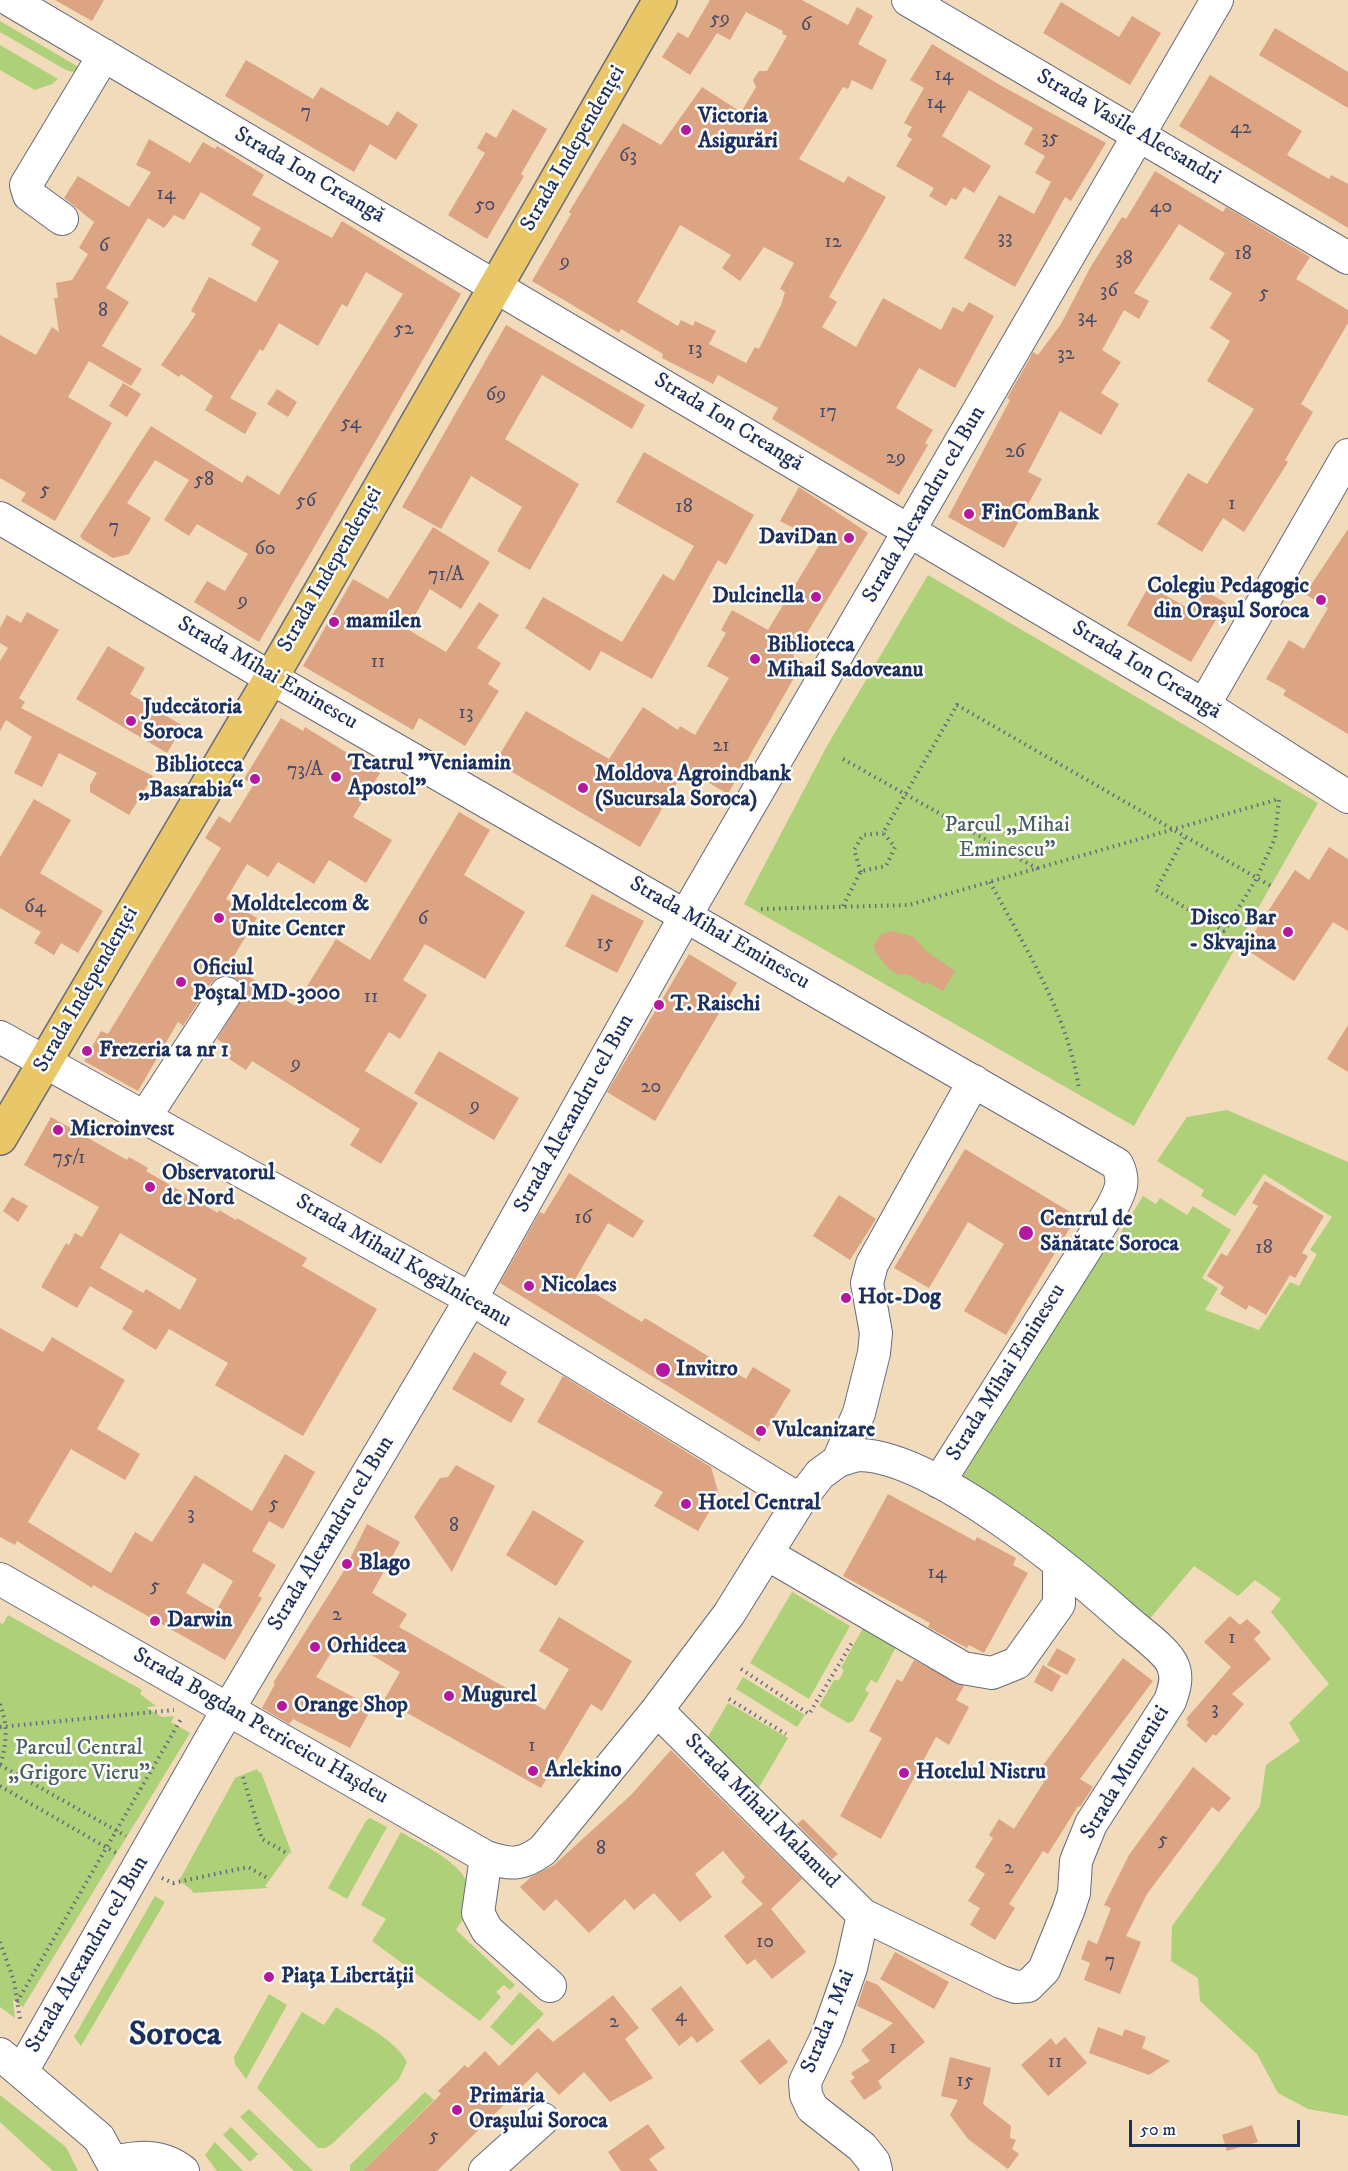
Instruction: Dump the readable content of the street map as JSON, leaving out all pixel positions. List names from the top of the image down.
{
  "streets": {
    "main road": ["Strada Independenței"],
    "street": [
      "Strada Vasile Alecsandri",
      "Strada Ion Creangă",
      "Strada Alexandru cel Bun",
      "Strada Mihai Eminescu",
      "Strada Mihail Kogălniceanu",
      "Strada Bogdan Petriceicu Hașdeu",
      "Strada Munteniei",
      "Strada Mihail Malamud",
      "Strada 1 Mai"
    ]
  },
  "crossings": [
    ["Strada Vasile Alecsandri", "Strada Alexandru cel Bun"],
    ["Strada Independenței", "Strada Ion Creangă"],
    ["Strada Independenței", "Strada Mihai Eminescu"],
    ["Strada Independenței", "Strada Mihail Kogălniceanu"],
    ["Strada Ion Creangă", "Strada Alexandru cel Bun"],
    ["Strada Alexandru cel Bun", "Strada Mihai Eminescu"],
    ["Strada Alexandru cel Bun", "Strada Mihail Kogălniceanu"],
    ["Strada Alexandru cel Bun", "Strada Bogdan Petriceicu Hașdeu"],
    ["Strada Mihai Eminescu", "Strada Munteniei"],
    ["Strada Bogdan Petriceicu Hașdeu", "Strada Mihail Malamud"],
    ["Strada Munteniei", "Strada Mihail Malamud"],
    ["Strada Munteniei", "Strada 1 Mai"],
    ["Strada Mihail Malamud", "Strada 1 Mai"]
  ],
  "districts": ["Soroca"],
  "parks": ["Parcul „Mihai Eminescu”", "Parcul Central „Grigore Vieru”"],
  "places": [
    "Victoria Asigurări",
    "FinComBank",
    "DaviDan",
    "Dulcinella",
    "Colegiu Pedagogic din Orașul Soroca",
    "mamilen",
    "Biblioteca Mihail Sadoveanu",
    "Judecătoria Soroca",
    "Teatrul \"Veniamin Apostol\"",
    "Biblioteca „Basarabia“",
    "Moldova Agroindbank (Sucursala Soroca)",
    "Moldtelecom & Unite Center",
    "Disco Bar - Skvajina",
    "Oficiul Poștal MD-3000",
    "T. Raischi",
    "Frezeria ta nr 1",
    "Microinvest",
    "Observatorul de Nord",
    "Centrul de Sănătate Soroca",
    "Nicolaes",
    "Hot-Dog",
    "Invitro",
    "Vulcanizare",
    "Hotel Central",
    "Blago",
    "Darwin",
    "Orhideea",
    "Mugurel",
    "Orange Shop",
    "Arlekino",
    "Hotelul Nistru",
    "Piața Libertății",
    "Primăria Orașului Soroca"
  ],
  "house_numbers": [
    "59",
    "6",
    "14",
    "14",
    "7",
    "42",
    "35",
    "63",
    "14",
    "50",
    "40",
    "33",
    "12",
    "6",
    "18",
    "38",
    "9",
    "36",
    "5",
    "8",
    "34",
    "52",
    "13",
    "32",
    "69",
    "17",
    "54",
    "26",
    "29",
    "58",
    "5",
    "56",
    "1",
    "18",
    "7",
    "60",
    "71/A",
    "9",
    "11",
    "13",
    "21",
    "73/A",
    "64",
    "6",
    "15",
    "11",
    "9",
    "20",
    "9",
    "75/1",
    "16",
    "18",
    "5",
    "3",
    "8",
    "14",
    "5",
    "2",
    "1",
    "3",
    "1",
    "5",
    "8",
    "2",
    "10",
    "7",
    "4",
    "2",
    "1",
    "11",
    "15",
    "5"
  ],
  "scale_bar": "50 m"
}
